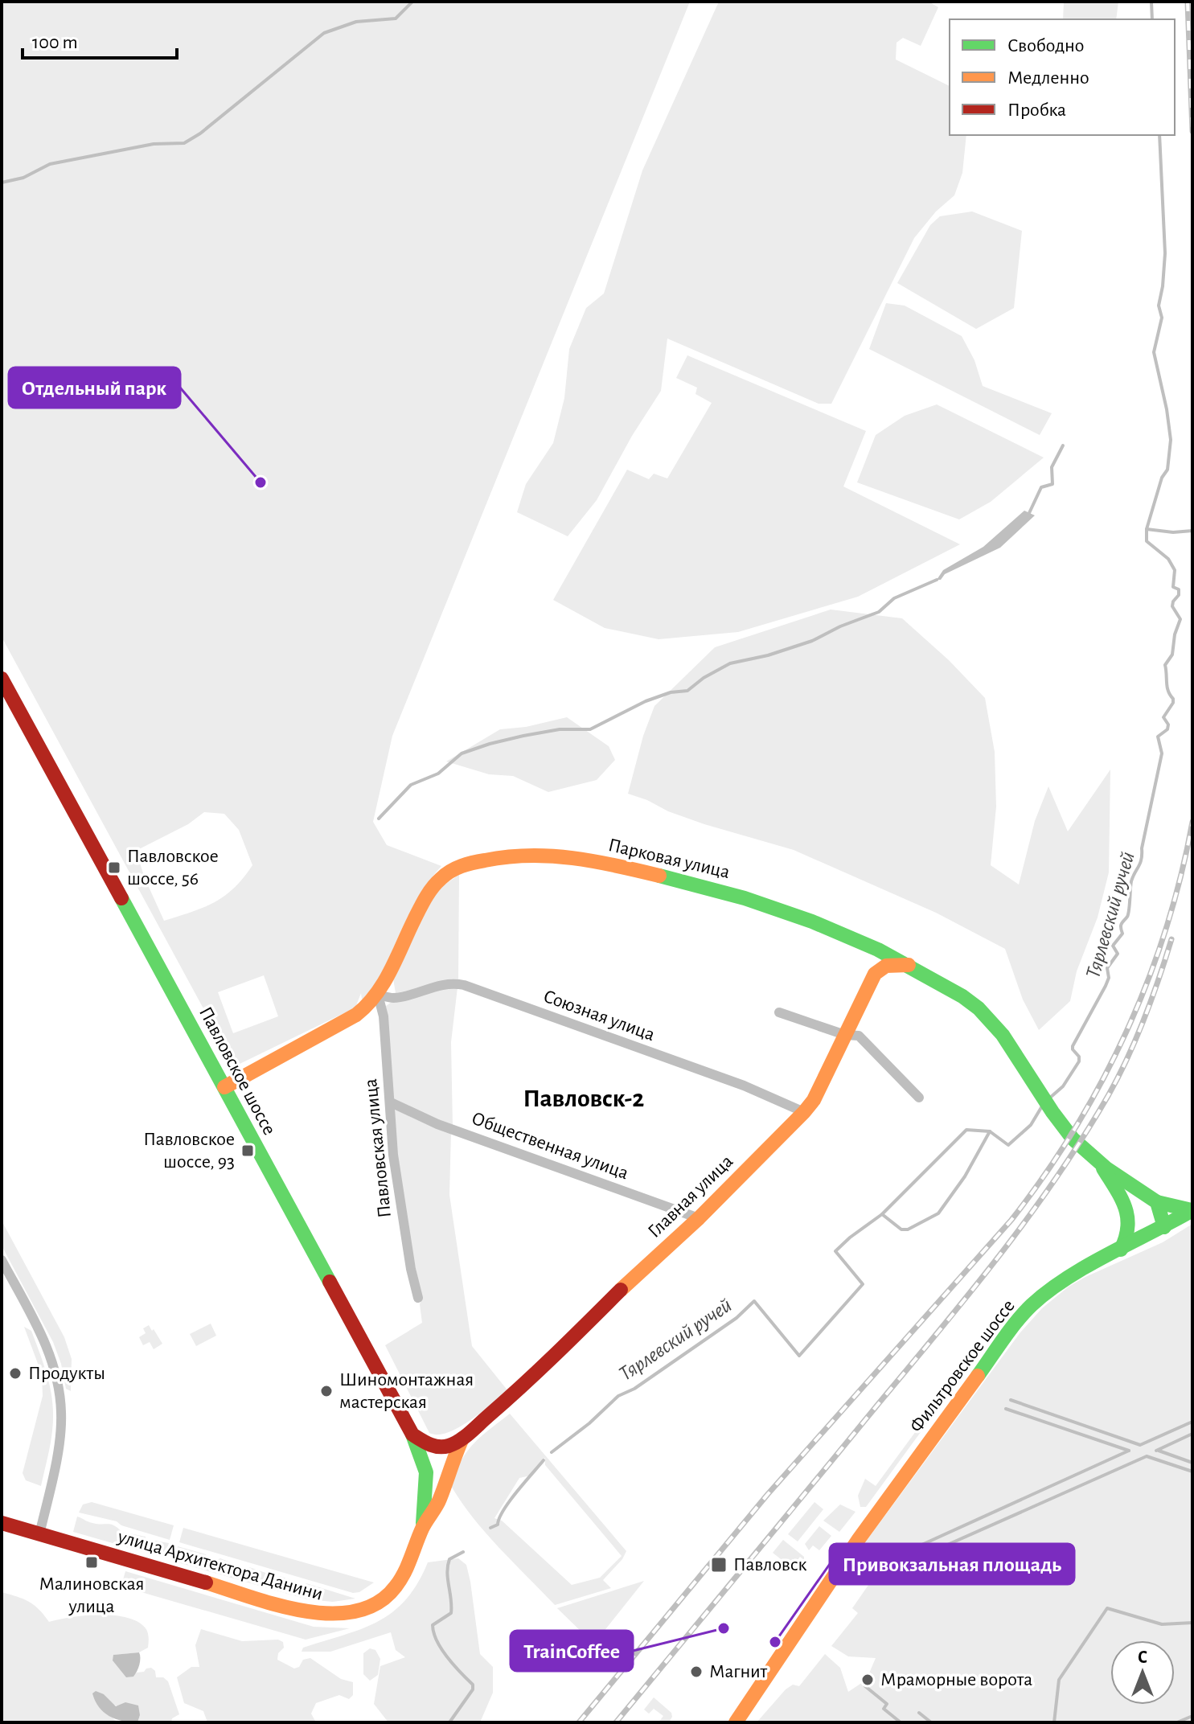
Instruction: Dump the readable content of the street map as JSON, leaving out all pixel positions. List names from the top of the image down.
{
  "streets": {
    "main road": [
      "Парковая улица",
      "Павловское шоссе",
      "Главная улица",
      "Фильтровское шоссе",
      "улица Архитектора Данини"
    ],
    "street": ["Союзная улица", "Общественная улица", "Павловская улица"]
  },
  "crossings": [
    ["Парковая улица", "Союзная улица"],
    ["Парковая улица", "Павловское шоссе"],
    ["Парковая улица", "Павловская улица"],
    ["Парковая улица", "Главная улица"],
    ["Парковая улица", "Фильтровское шоссе"],
    ["Союзная улица", "Павловская улица"],
    ["Союзная улица", "Главная улица"],
    ["Павловское шоссе", "улица Архитектора Данини"],
    ["Общественная улица", "Павловская улица"],
    ["Общественная улица", "Главная улица"],
    ["Главная улица", "улица Архитектора Данини"]
  ],
  "districts": ["Павловск-2"],
  "water": ["Тярлевский ручей"],
  "places": {
    "other": [
      "Отдельный парк",
      "Продукты",
      "Шиномонтажная мастерская",
      "TrainCoffee",
      "Привокзальная площадь",
      "Магнит",
      "Мраморные ворота"
    ],
    "transit": [
      "Павловское шоссе, 56",
      "Павловское шоссе, 93",
      "Малиновская улица",
      "Павловск"
    ]
  },
  "legend": ["Свободно", "Медленно", "Пробка"],
  "scale_bar": "100 m",
  "north": "top"
}
